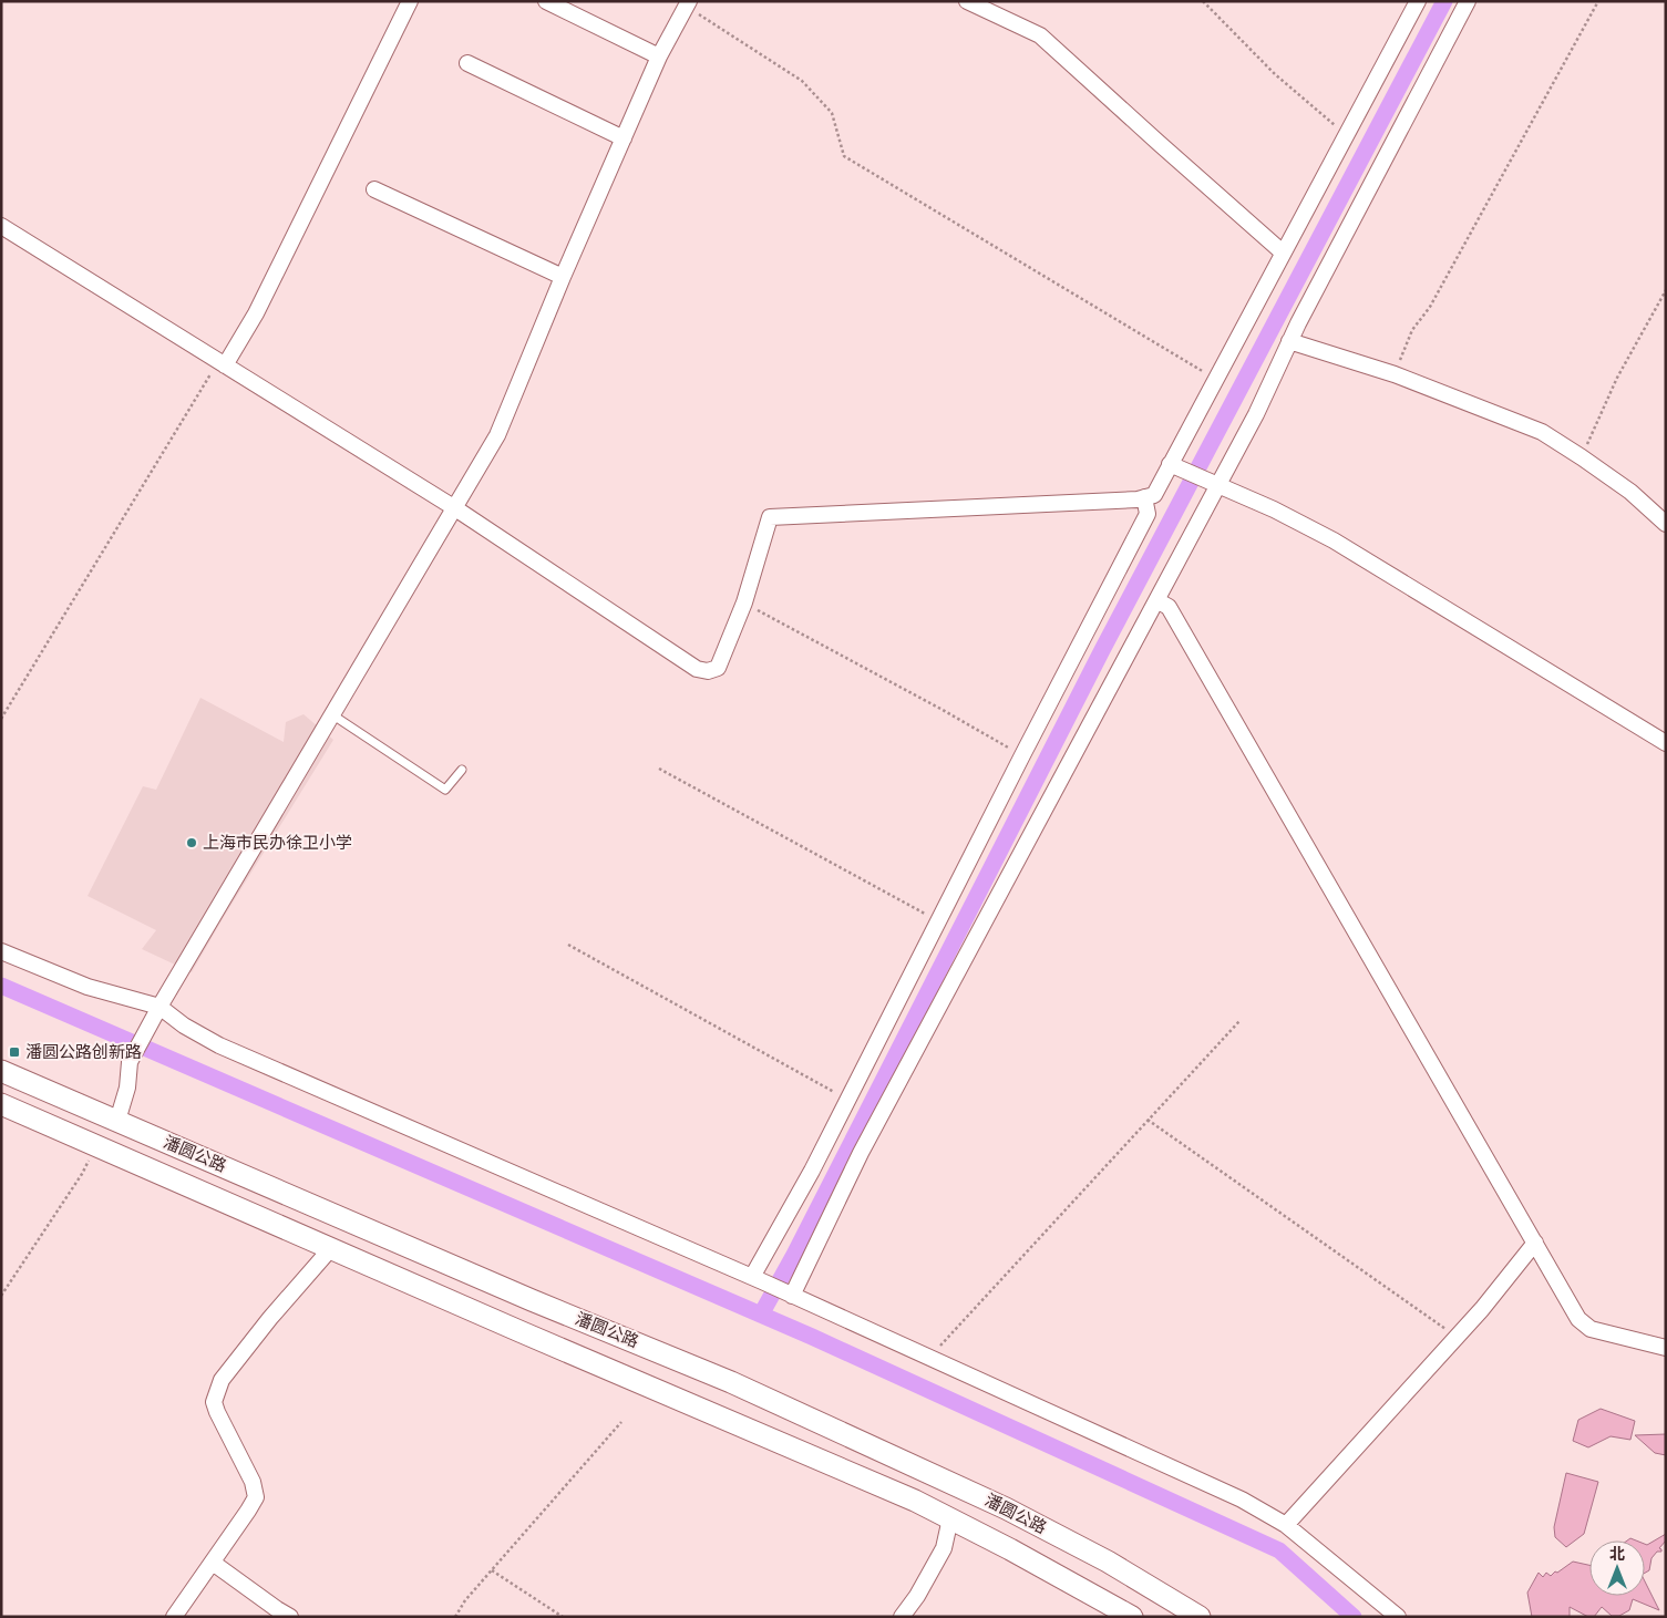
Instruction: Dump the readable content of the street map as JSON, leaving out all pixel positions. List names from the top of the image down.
{
  "streets": {
    "main road": ["潘圆公路"]
  },
  "places": {
    "other": ["上海市民办徐卫小学"],
    "transit": ["潘圆公路创新路"]
  },
  "north": "top"
}
